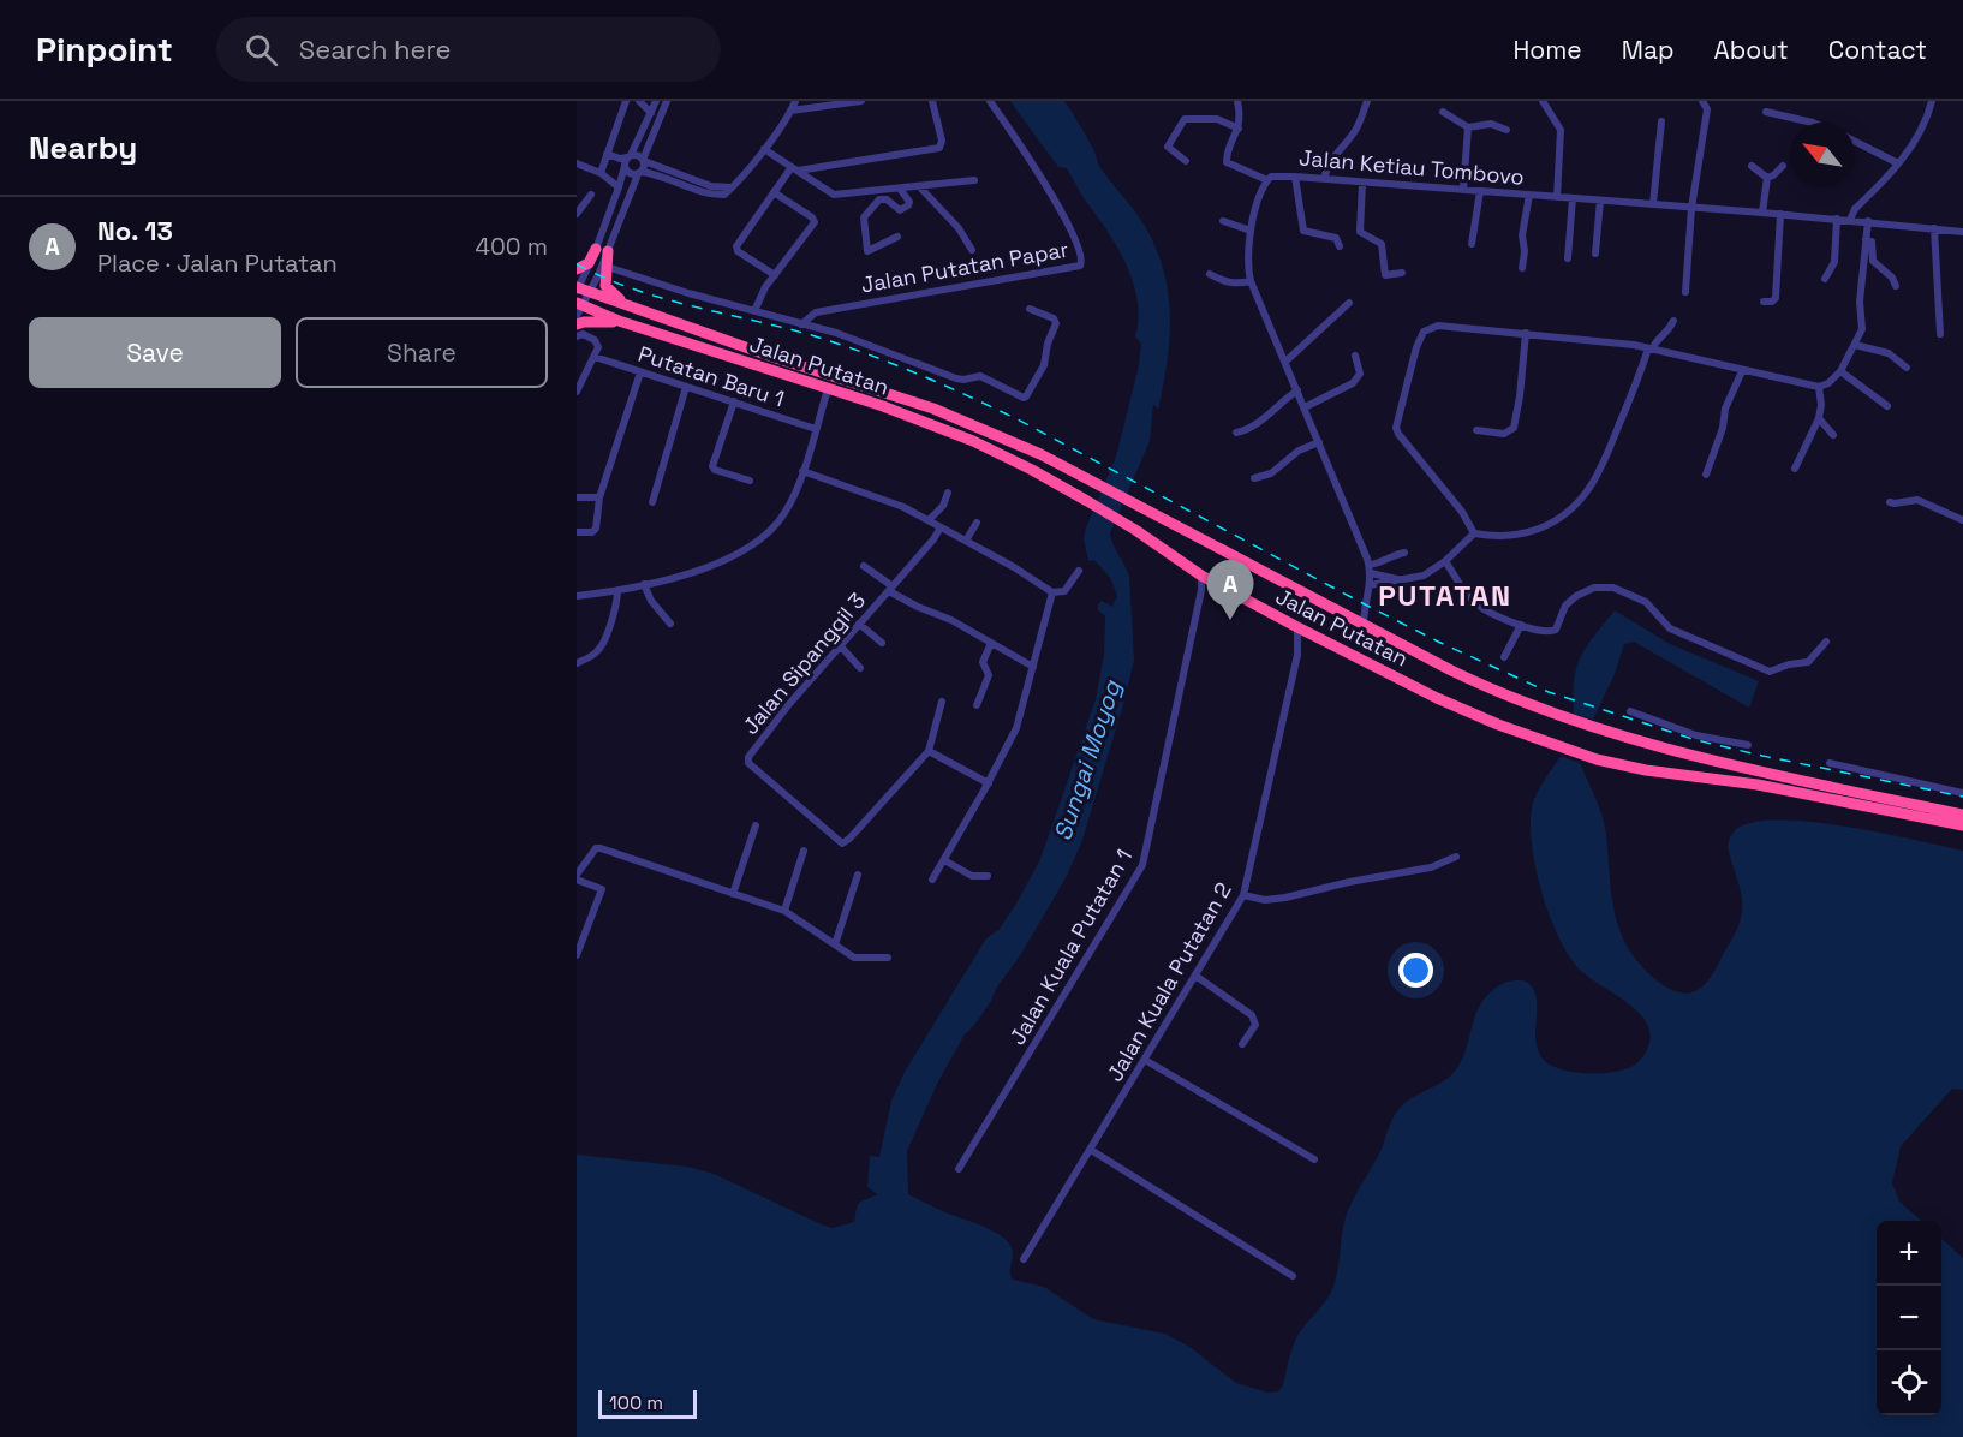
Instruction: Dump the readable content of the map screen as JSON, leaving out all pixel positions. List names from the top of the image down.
{
  "streets": {
    "highway": ["Jalan Putatan"],
    "street": [
      "Jalan Ketiau Tombovo",
      "Jalan Putatan Papar",
      "Putatan Baru 1",
      "Jalan Sipanggil 3",
      "Jalan Kuala Putatan 1",
      "Jalan Kuala Putatan 2"
    ]
  },
  "crossings": [
    ["Jalan Ketiau Tombovo", "Jalan Putatan"],
    ["Jalan Putatan", "Jalan Kuala Putatan 1"],
    ["Jalan Putatan", "Jalan Kuala Putatan 2"]
  ],
  "districts": ["PUTATAN"],
  "water": ["Sungai Moyog"],
  "scale_bar": "100 m",
  "north": "top left",
  "page": {
    "header": "Pinpoint",
    "search": "Search here",
    "nav": [
      "Home",
      "Map",
      "About",
      "Contact"
    ],
    "heading": "Nearby",
    "list": [
      {
        "mark": "A",
        "name": "No. 13",
        "note": "Place · Jalan Putatan",
        "value": "400 m"
      }
    ],
    "buttons": ["Save", "Share"],
    "pins": "A",
    "map_buttons": ["+", "−"],
    "scale": "100 m"
  }
}
